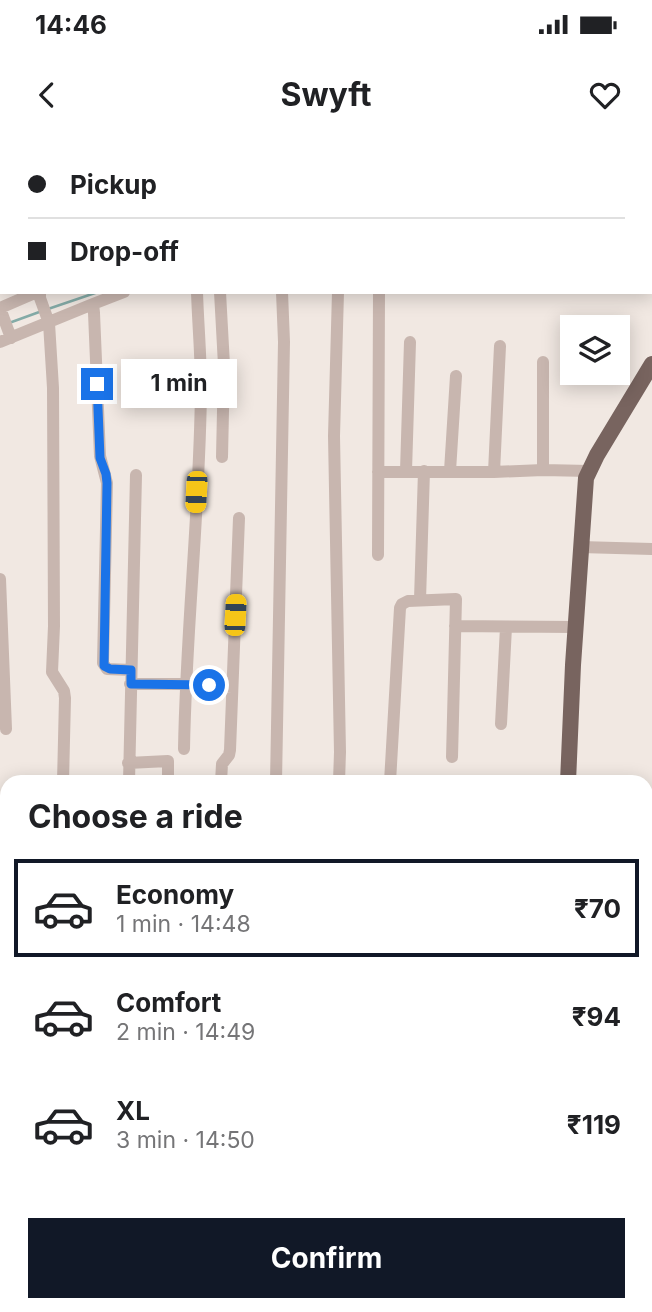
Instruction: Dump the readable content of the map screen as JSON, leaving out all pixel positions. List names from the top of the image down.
{
  "page": {
    "status": "14:46",
    "header": "Swyft",
    "banner": ["Pickup", "Drop-off"],
    "bubble": "1 min",
    "heading": "Choose a ride",
    "list": [
      {
        "name": "Economy",
        "note": "1 min · 14:48",
        "value": "₹70"
      },
      {
        "name": "Comfort",
        "note": "2 min · 14:49",
        "value": "₹94"
      },
      {
        "name": "XL",
        "note": "3 min · 14:50",
        "value": "₹119"
      }
    ],
    "buttons": "Confirm"
  }
}
